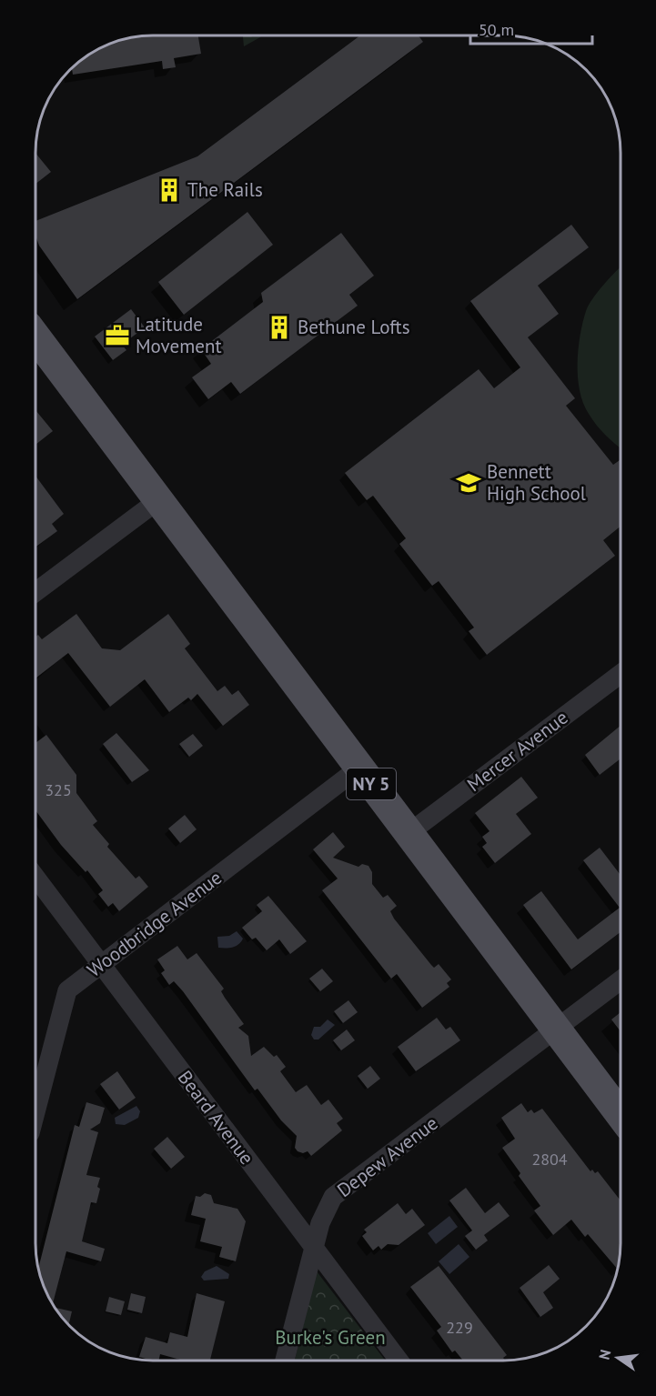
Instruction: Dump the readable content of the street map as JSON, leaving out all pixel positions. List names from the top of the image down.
{
  "streets": {
    "main road": ["NY 5"],
    "street": [
      "Mercer Avenue",
      "Woodbridge Avenue",
      "Beard Avenue",
      "Depew Avenue"
    ]
  },
  "crossings": [
    ["Mercer Avenue", "NY 5"],
    ["NY 5", "Woodbridge Avenue"],
    ["NY 5", "Depew Avenue"],
    ["Woodbridge Avenue", "Beard Avenue"],
    ["Beard Avenue", "Depew Avenue"]
  ],
  "parks": ["Burke's Green"],
  "places": {
    "building": ["The Rails", "Bethune Lofts"],
    "office": ["Latitude Movement"],
    "school or university": ["Bennett High School"]
  },
  "house_numbers": ["325", "2804", "229"],
  "scale_bar": "50 m",
  "north": "left"
}
